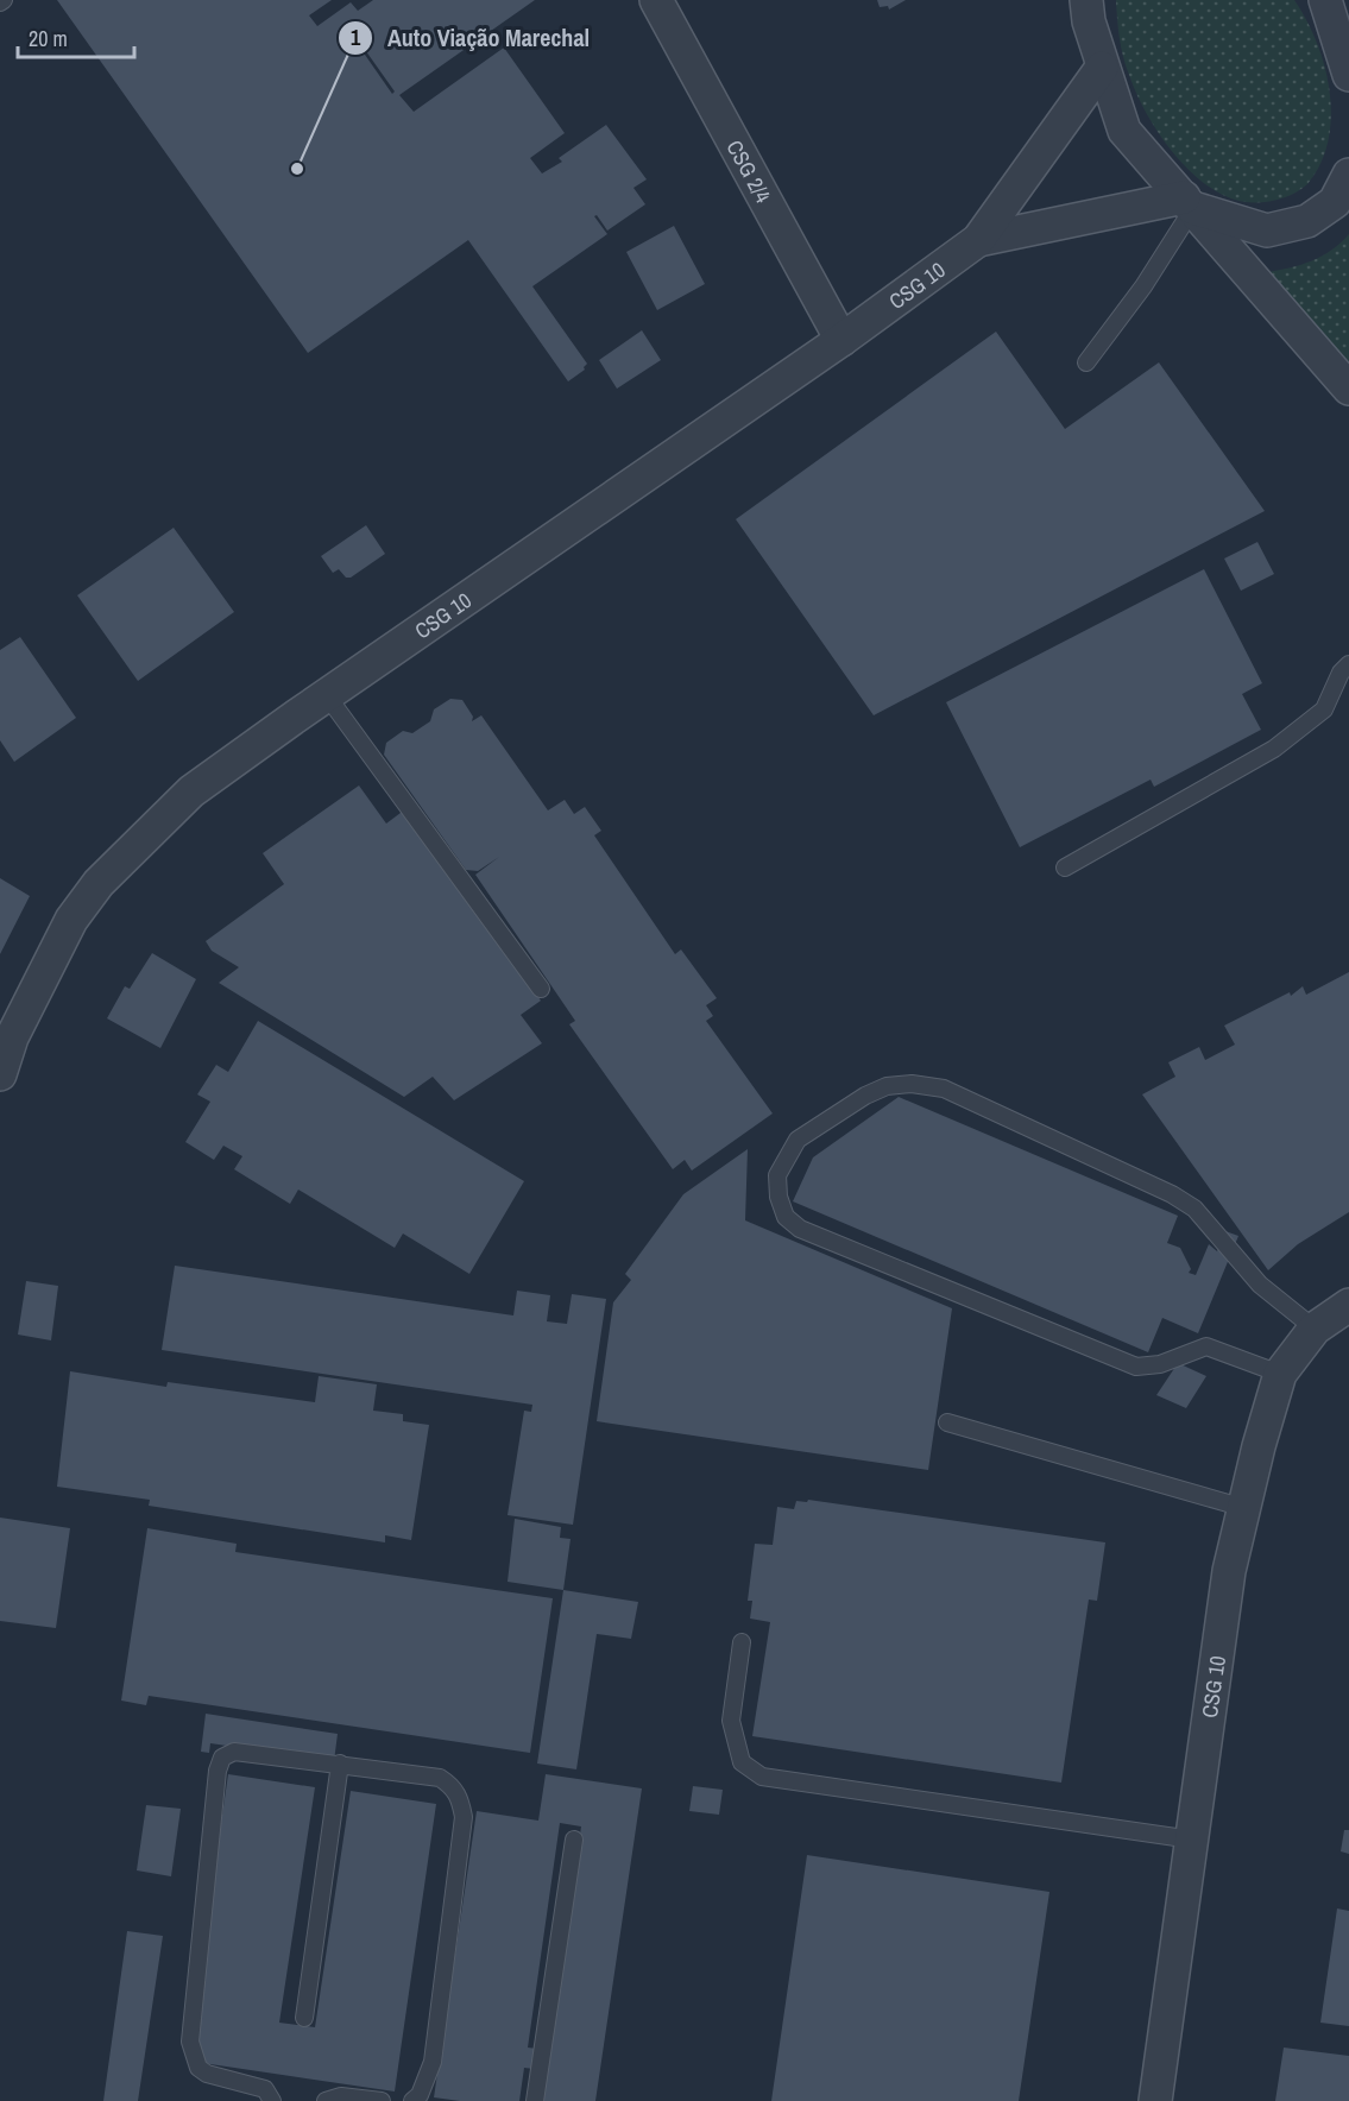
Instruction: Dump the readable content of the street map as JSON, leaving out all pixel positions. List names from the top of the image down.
{
  "streets": {
    "street": ["CSG 2/4", "CSG 10"]
  },
  "crossings": [
    ["CSG 2/4", "CSG 10"]
  ],
  "places": ["Auto Viação Marechal"],
  "scale_bar": "20 m"
}
